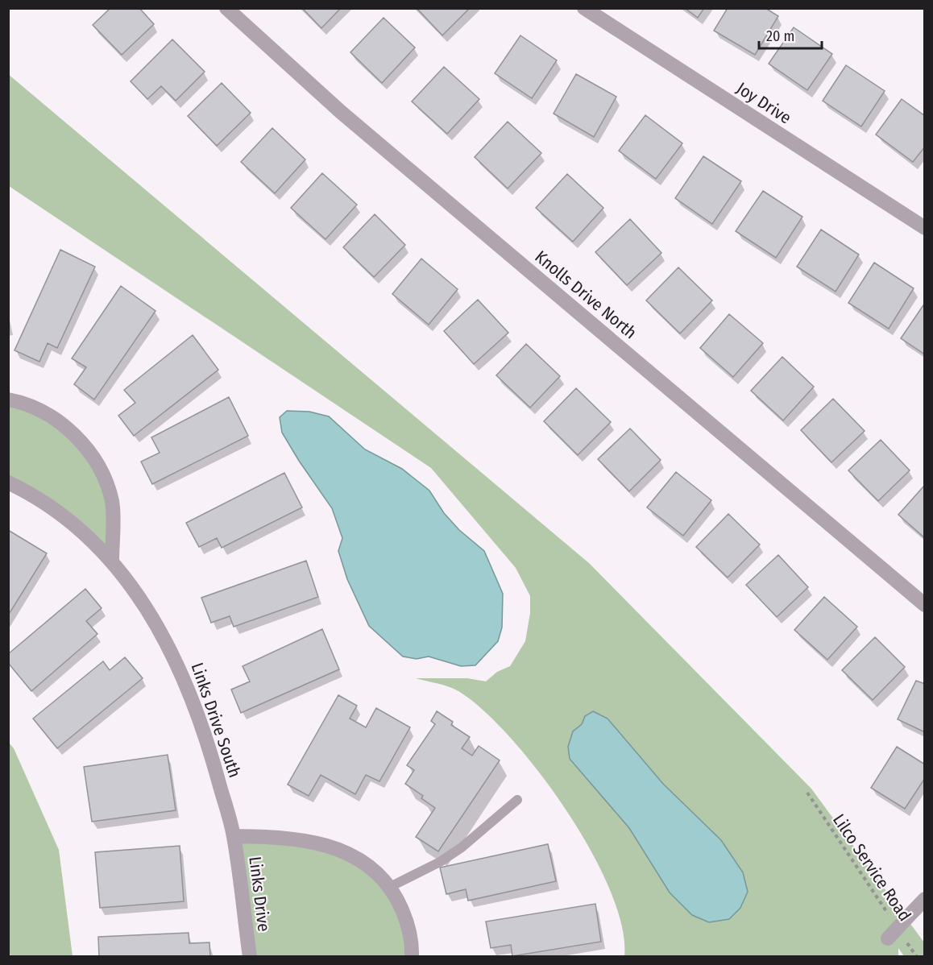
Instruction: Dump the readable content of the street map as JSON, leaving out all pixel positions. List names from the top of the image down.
{
  "streets": {
    "street": [
      "Joy Drive",
      "Knolls Drive North",
      "Links Drive South",
      "Links Drive"
    ],
    "path": ["Lilco Service Road"]
  },
  "crossings": [
    ["Links Drive South", "Links Drive"]
  ],
  "scale_bar": "20 m"
}
